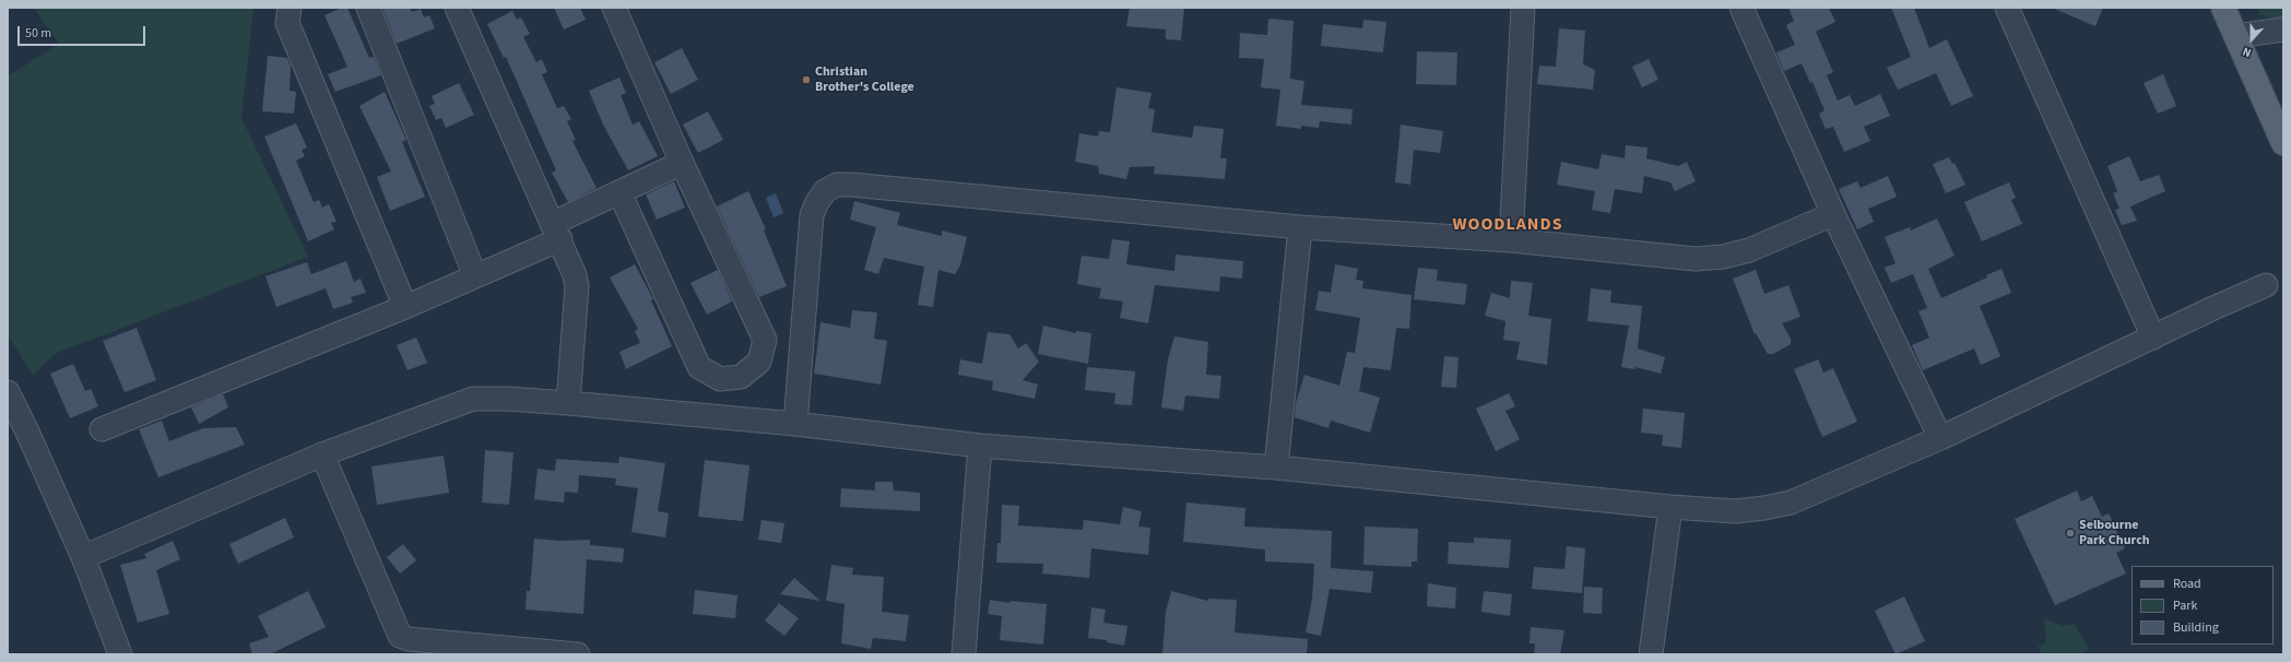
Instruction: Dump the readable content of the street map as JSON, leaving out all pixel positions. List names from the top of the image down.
{
  "districts": ["WOODLANDS"],
  "places": ["Christian Brother's College", "Selbourne Park Church"],
  "legend": ["Road", "Park", "Building"],
  "scale_bar": "50 m",
  "north": "bottom"
}
